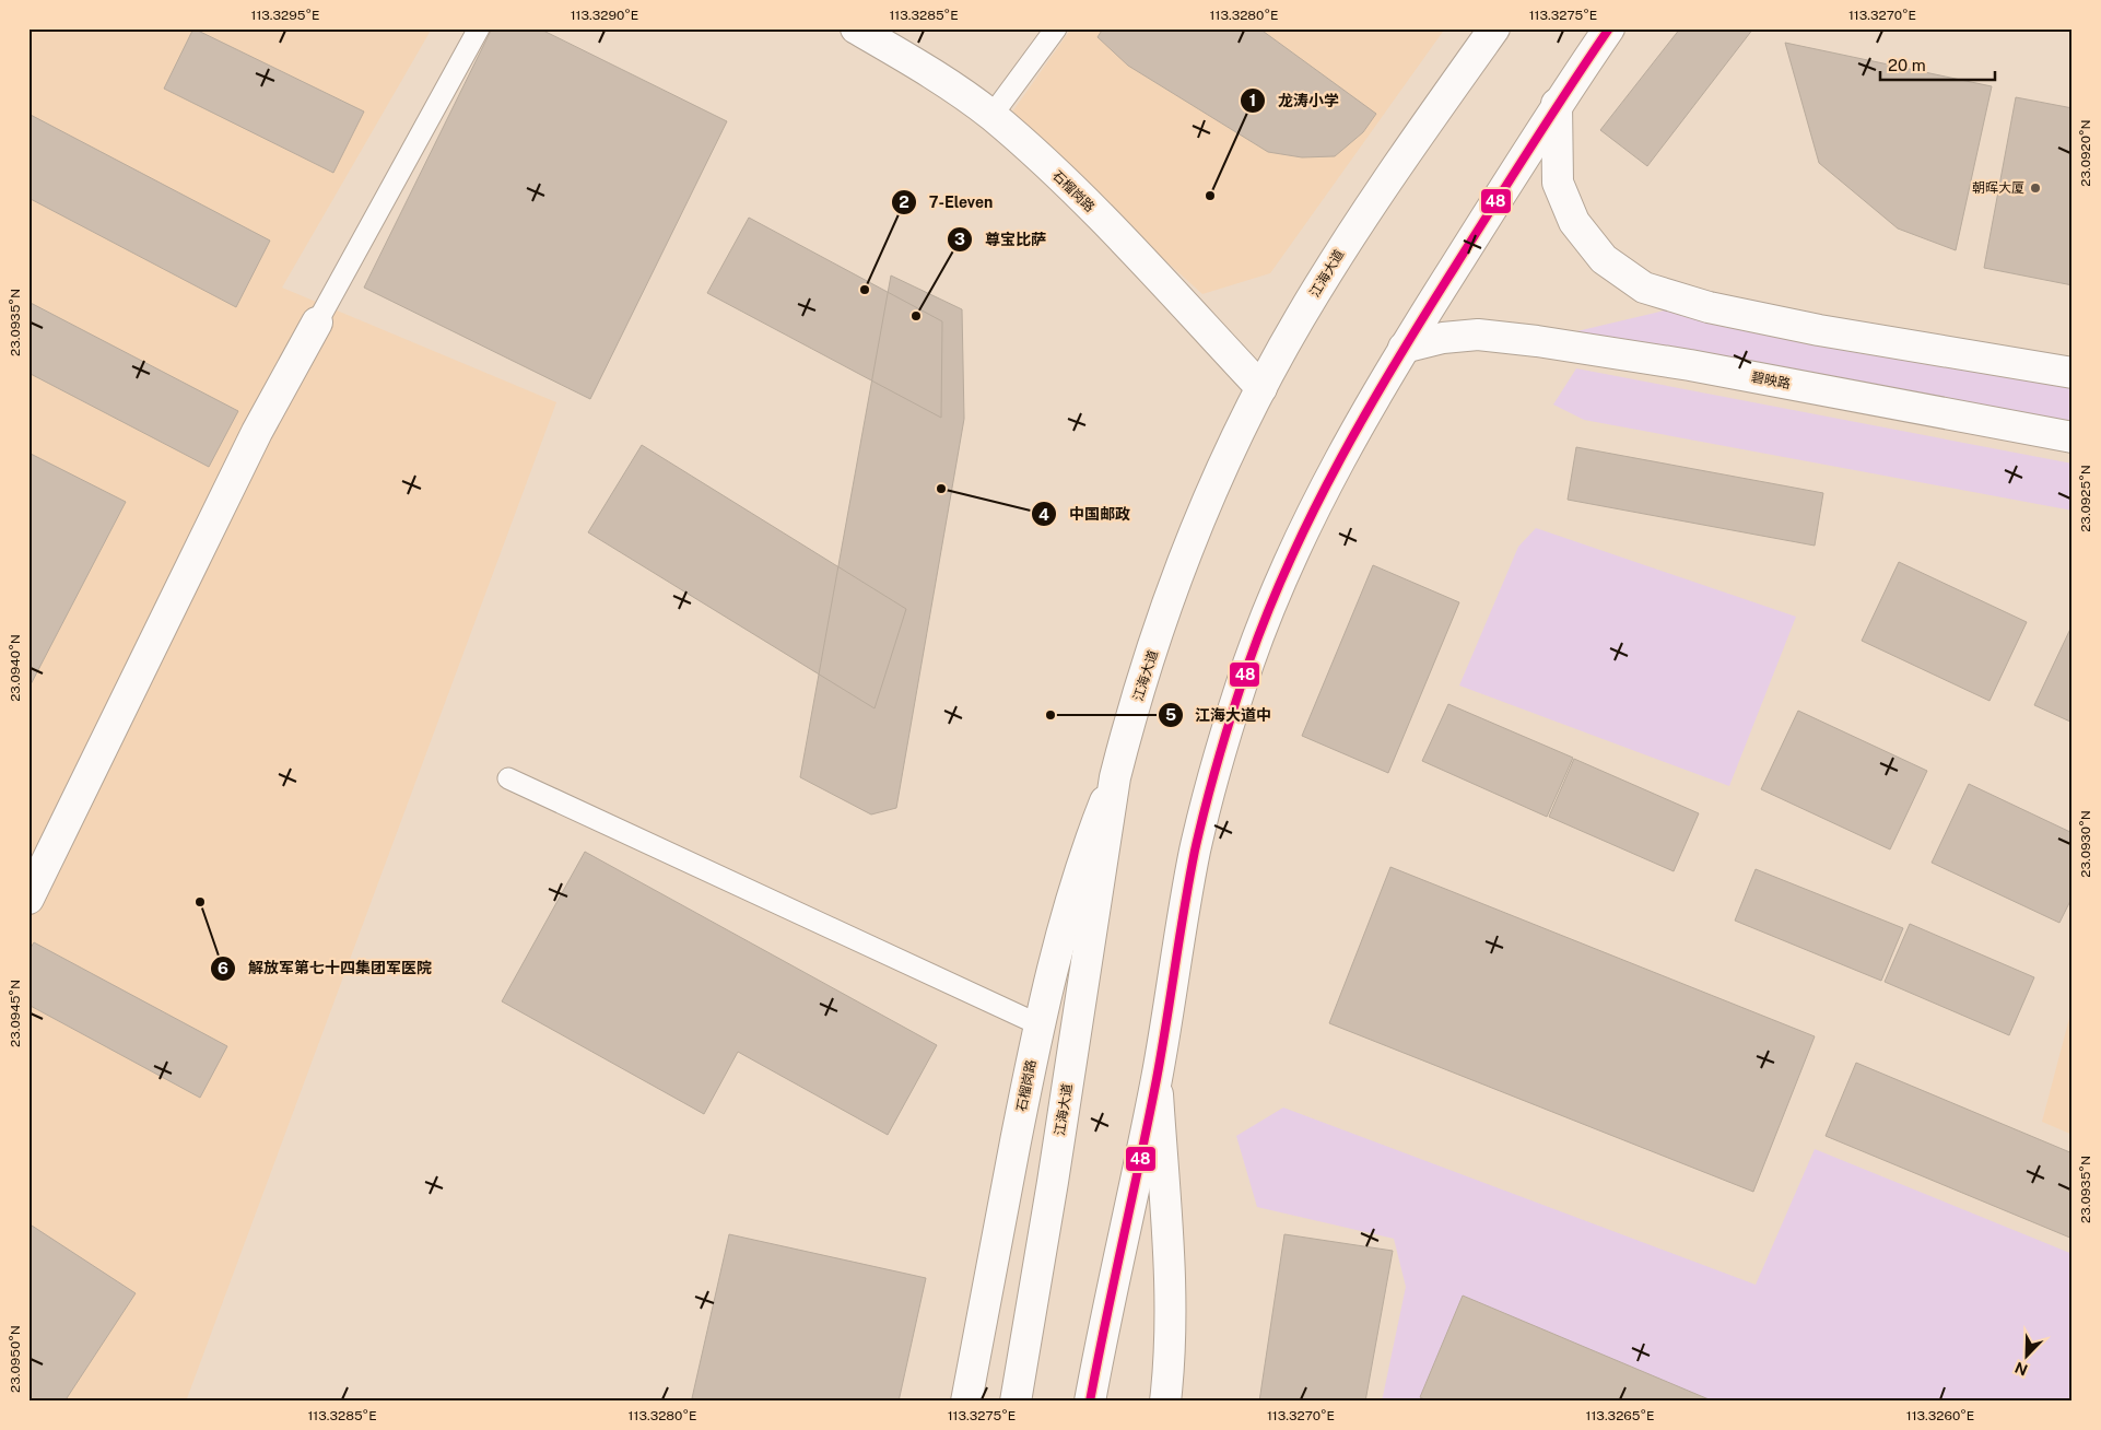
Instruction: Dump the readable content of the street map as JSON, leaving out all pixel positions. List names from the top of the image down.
{
  "streets": {
    "main road": ["石榴岗路", "江海大道", "碧映路"]
  },
  "crossings": [
    ["石榴岗路", "江海大道"]
  ],
  "places": [
    "朝晖大厦",
    "龙涛小学",
    "7-Eleven",
    "尊宝比萨",
    "中国邮政",
    "江海大道中",
    "解放军第七十四集团军医院"
  ],
  "lines": ["transit line 48"],
  "scale_bar": "20 m",
  "north": "bottom left",
  "coordinates": [
    "113.3295°E",
    "113.3290°E",
    "113.3285°E",
    "113.3280°E",
    "113.3275°E",
    "113.3270°E",
    "23.0920°N",
    "23.0935°N",
    "23.0925°N",
    "23.0940°N",
    "23.0930°N",
    "23.0945°N",
    "23.0950°N",
    "113.3265°E",
    "113.3260°E"
  ]
}
